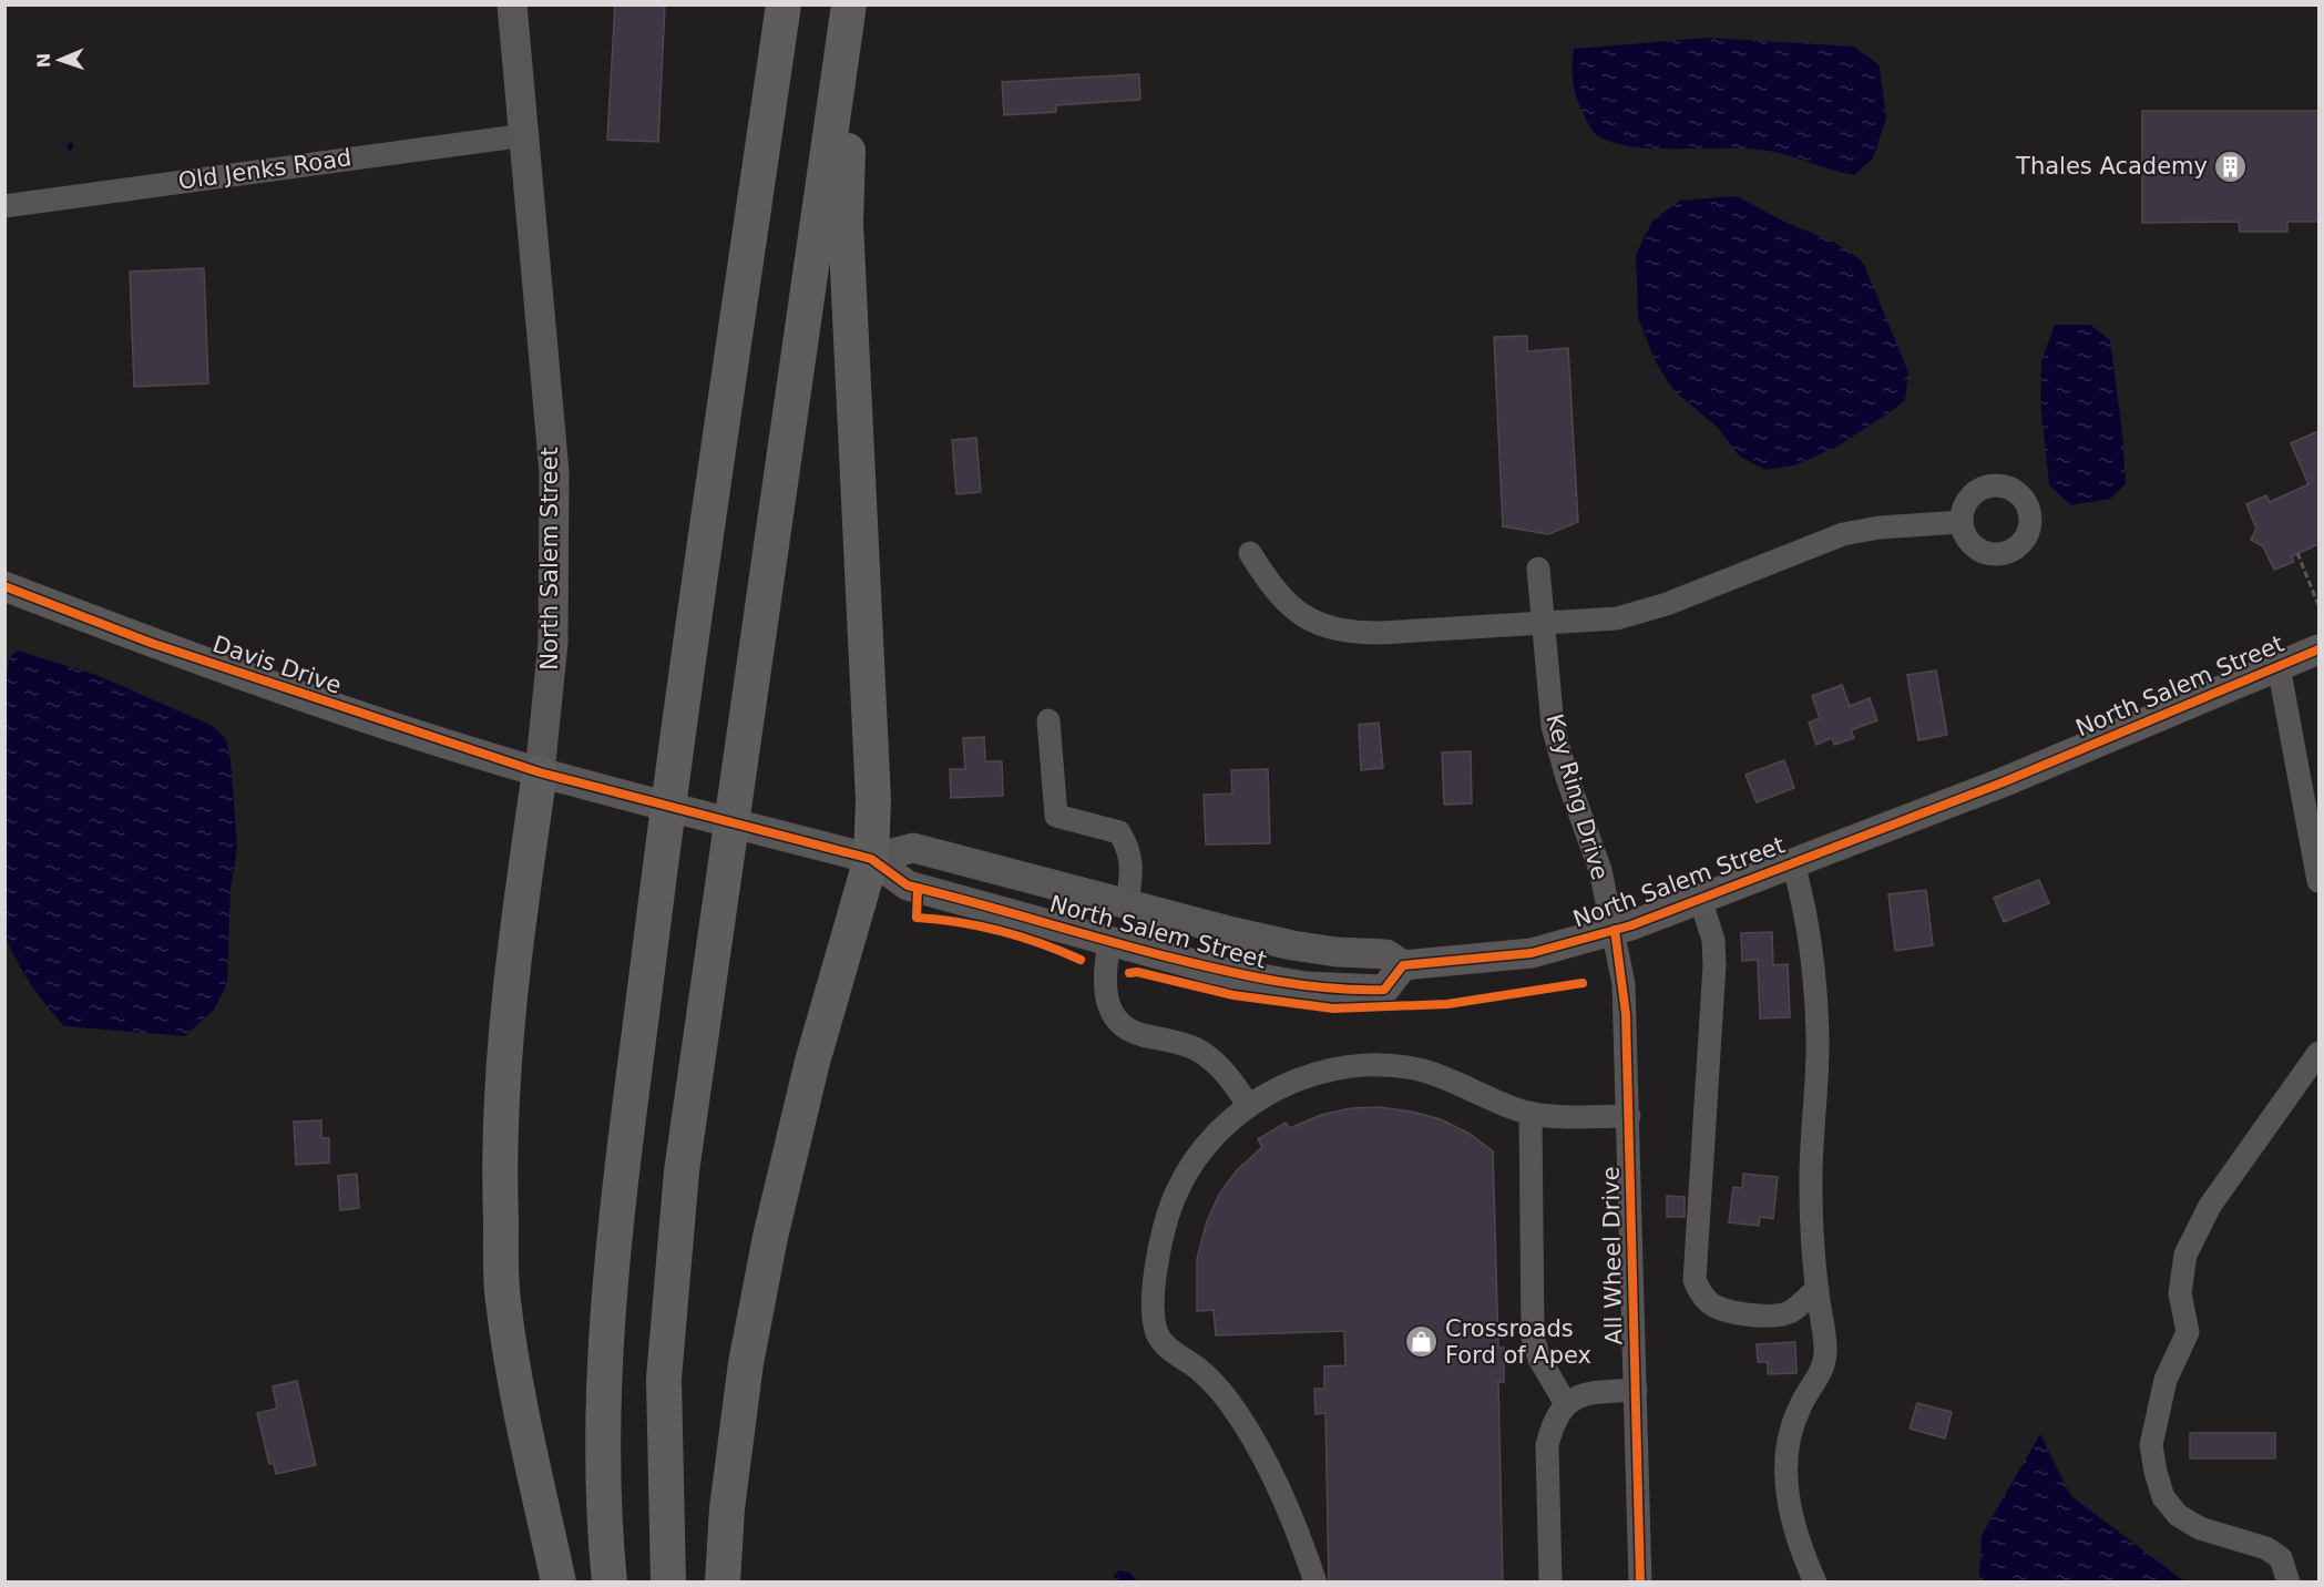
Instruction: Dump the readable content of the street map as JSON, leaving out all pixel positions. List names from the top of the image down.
{
  "streets": {
    "main road": ["North Salem Street", "Davis Drive"],
    "street": ["Old Jenks Road", "Key Ring Drive", "All Wheel Drive"]
  },
  "crossings": [
    ["Old Jenks Road", "North Salem Street"],
    ["North Salem Street", "Davis Drive"],
    ["North Salem Street", "Key Ring Drive"],
    ["North Salem Street", "All Wheel Drive"],
    ["Key Ring Drive", "All Wheel Drive"]
  ],
  "places": {
    "building": ["Thales Academy"],
    "shop": ["Crossroads Ford of Apex"]
  },
  "north": "left"
}
